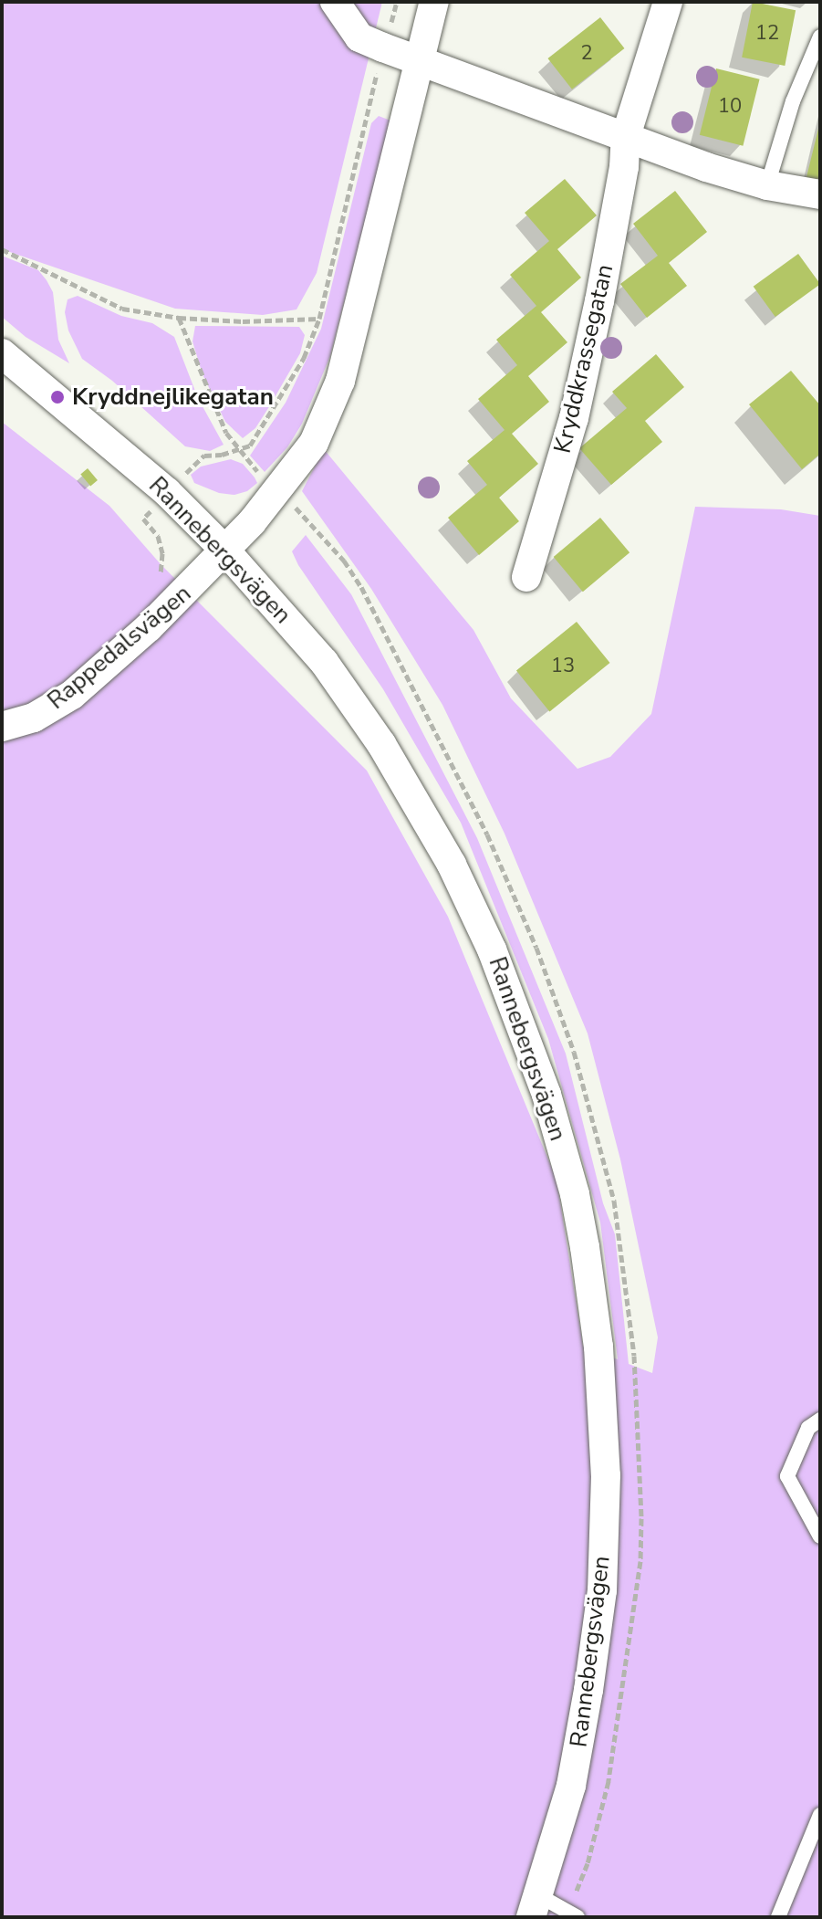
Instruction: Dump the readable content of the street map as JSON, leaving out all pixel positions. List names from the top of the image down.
{
  "streets": {
    "street": ["Kryddkrassegatan", "Rannebergsvägen", "Rappedalsvägen"]
  },
  "crossings": [
    ["Rannebergsvägen", "Rappedalsvägen"]
  ],
  "places": ["Kryddnejlikegatan"],
  "house_numbers": [
    "12",
    "2",
    "10",
    "13"
  ]
}
